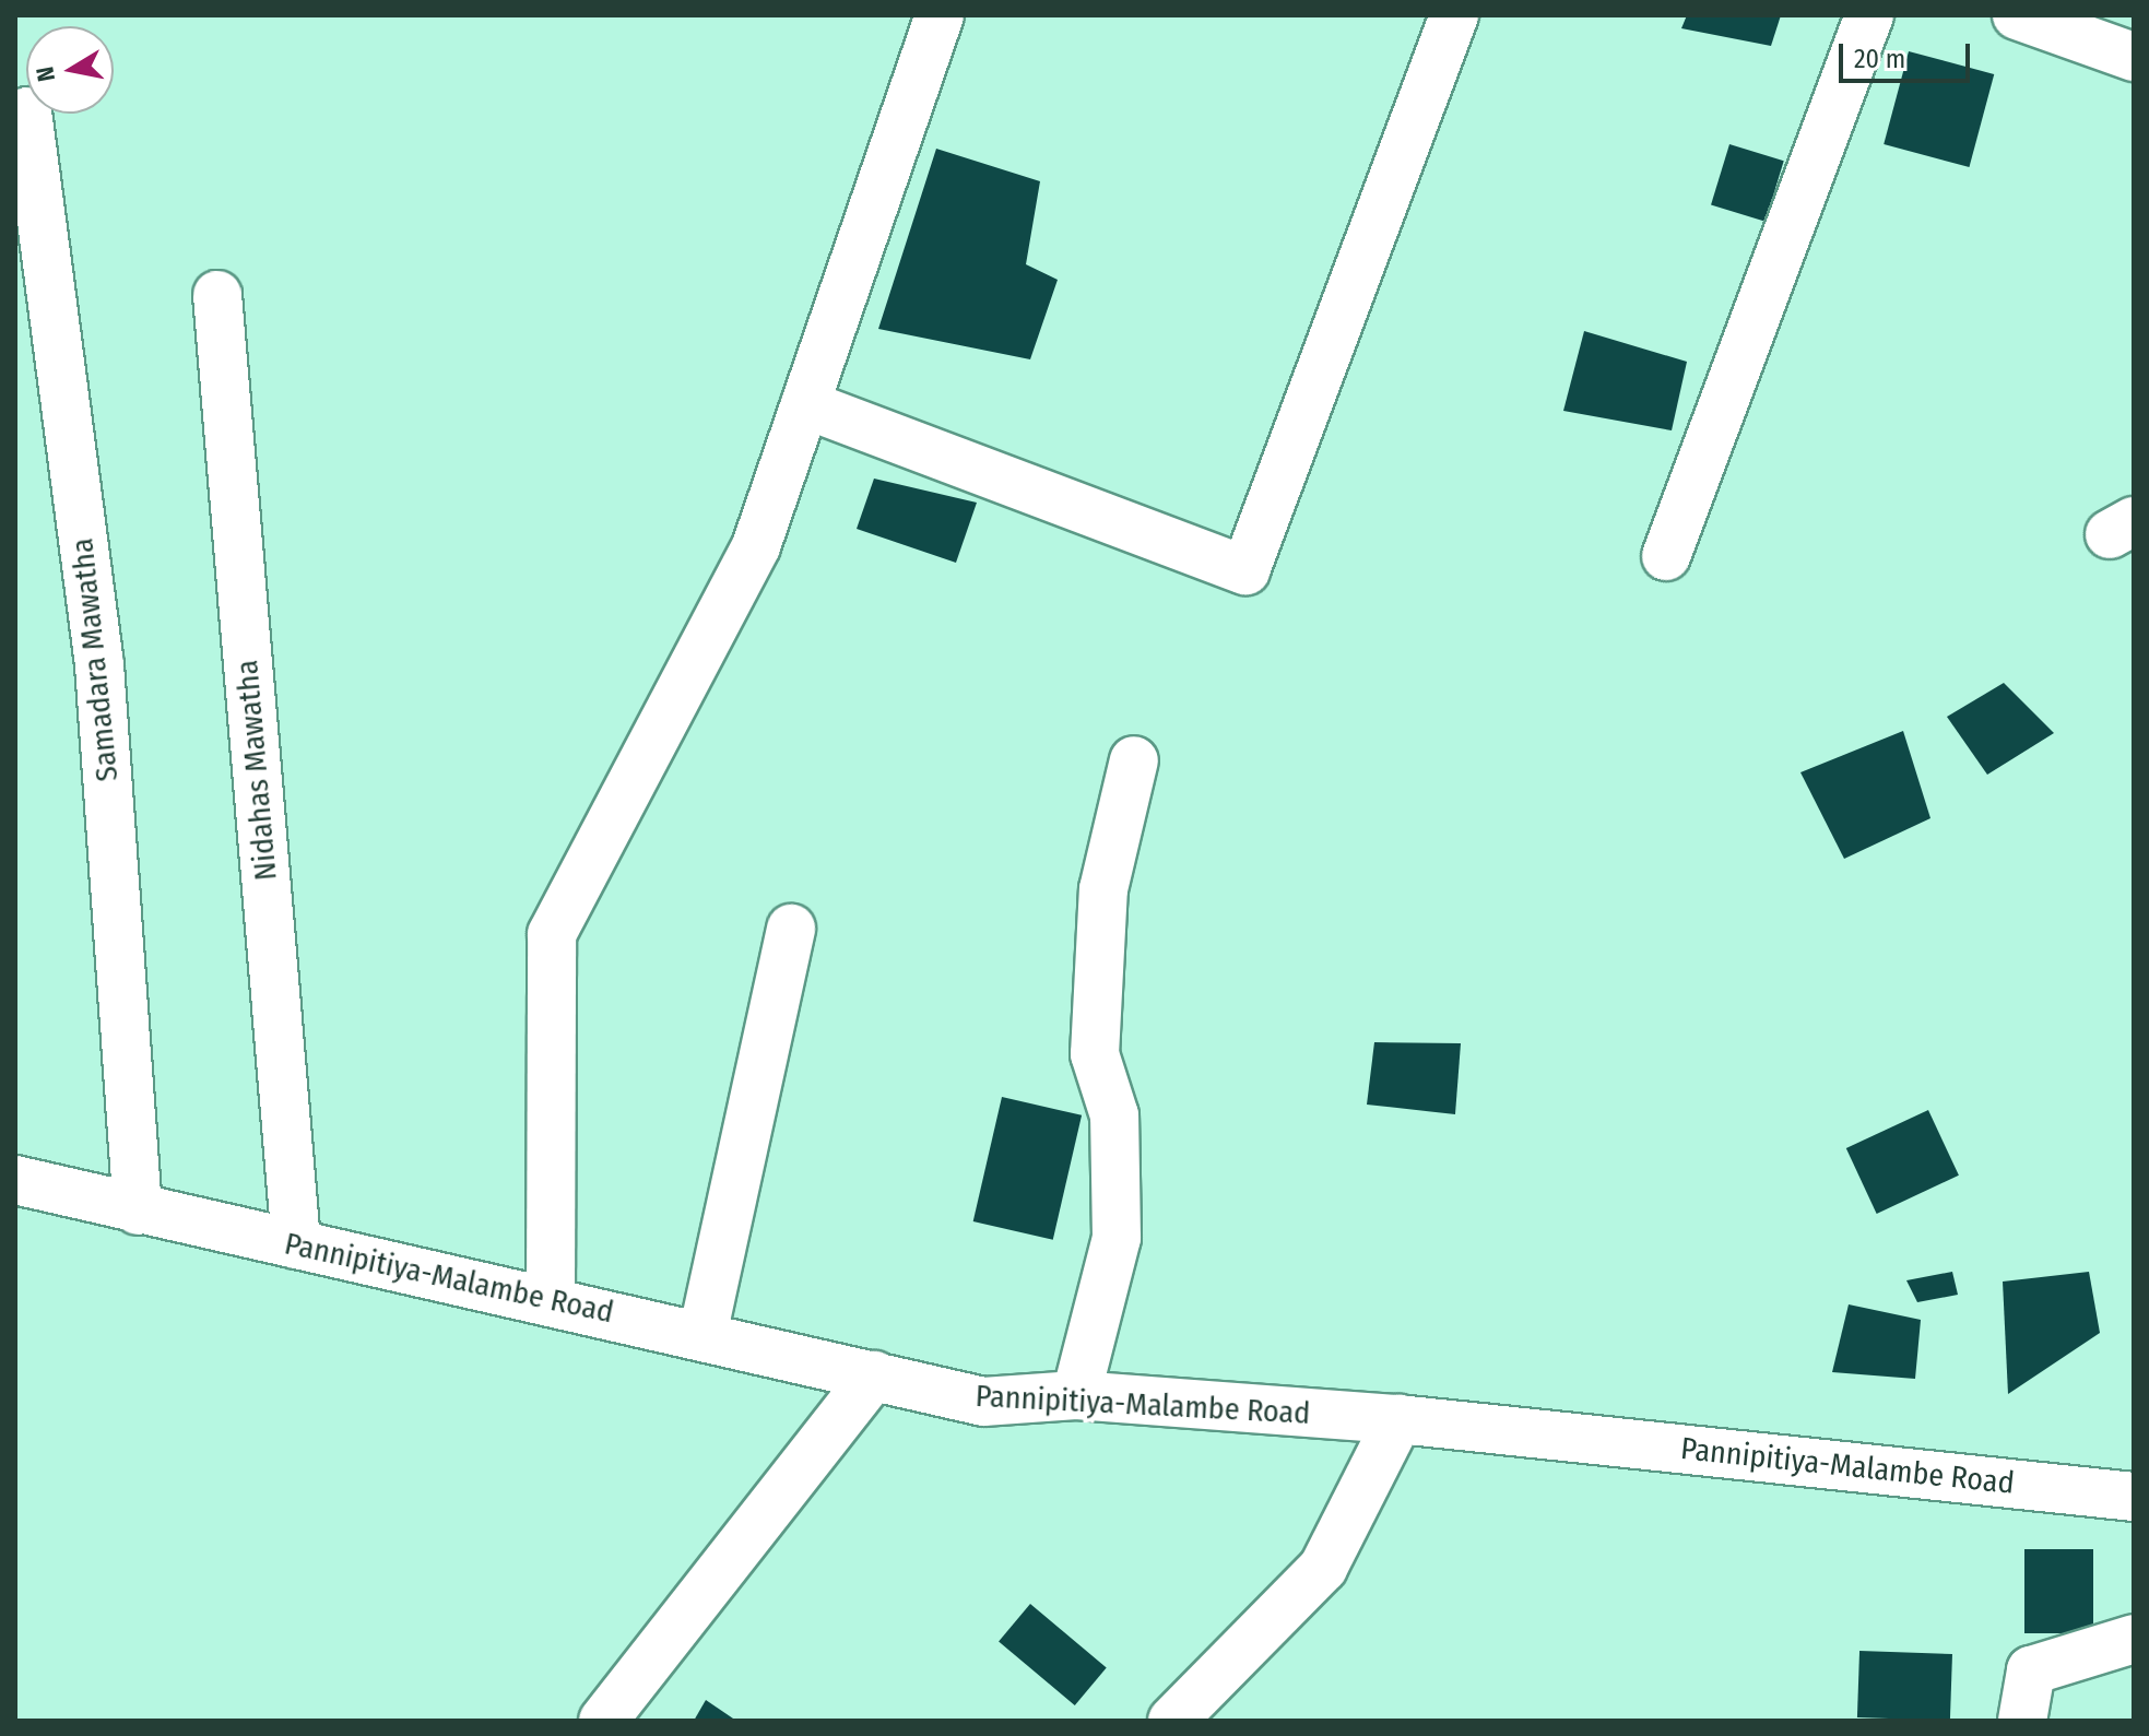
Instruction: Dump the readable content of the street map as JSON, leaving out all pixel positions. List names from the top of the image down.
{
  "streets": {
    "street": ["Samadara Mawatha", "Nidahas Mawatha", "Pannipitiya-Malambe Road"]
  },
  "crossings": [
    ["Samadara Mawatha", "Pannipitiya-Malambe Road"],
    ["Nidahas Mawatha", "Pannipitiya-Malambe Road"]
  ],
  "scale_bar": "20 m",
  "north": "left"
}
